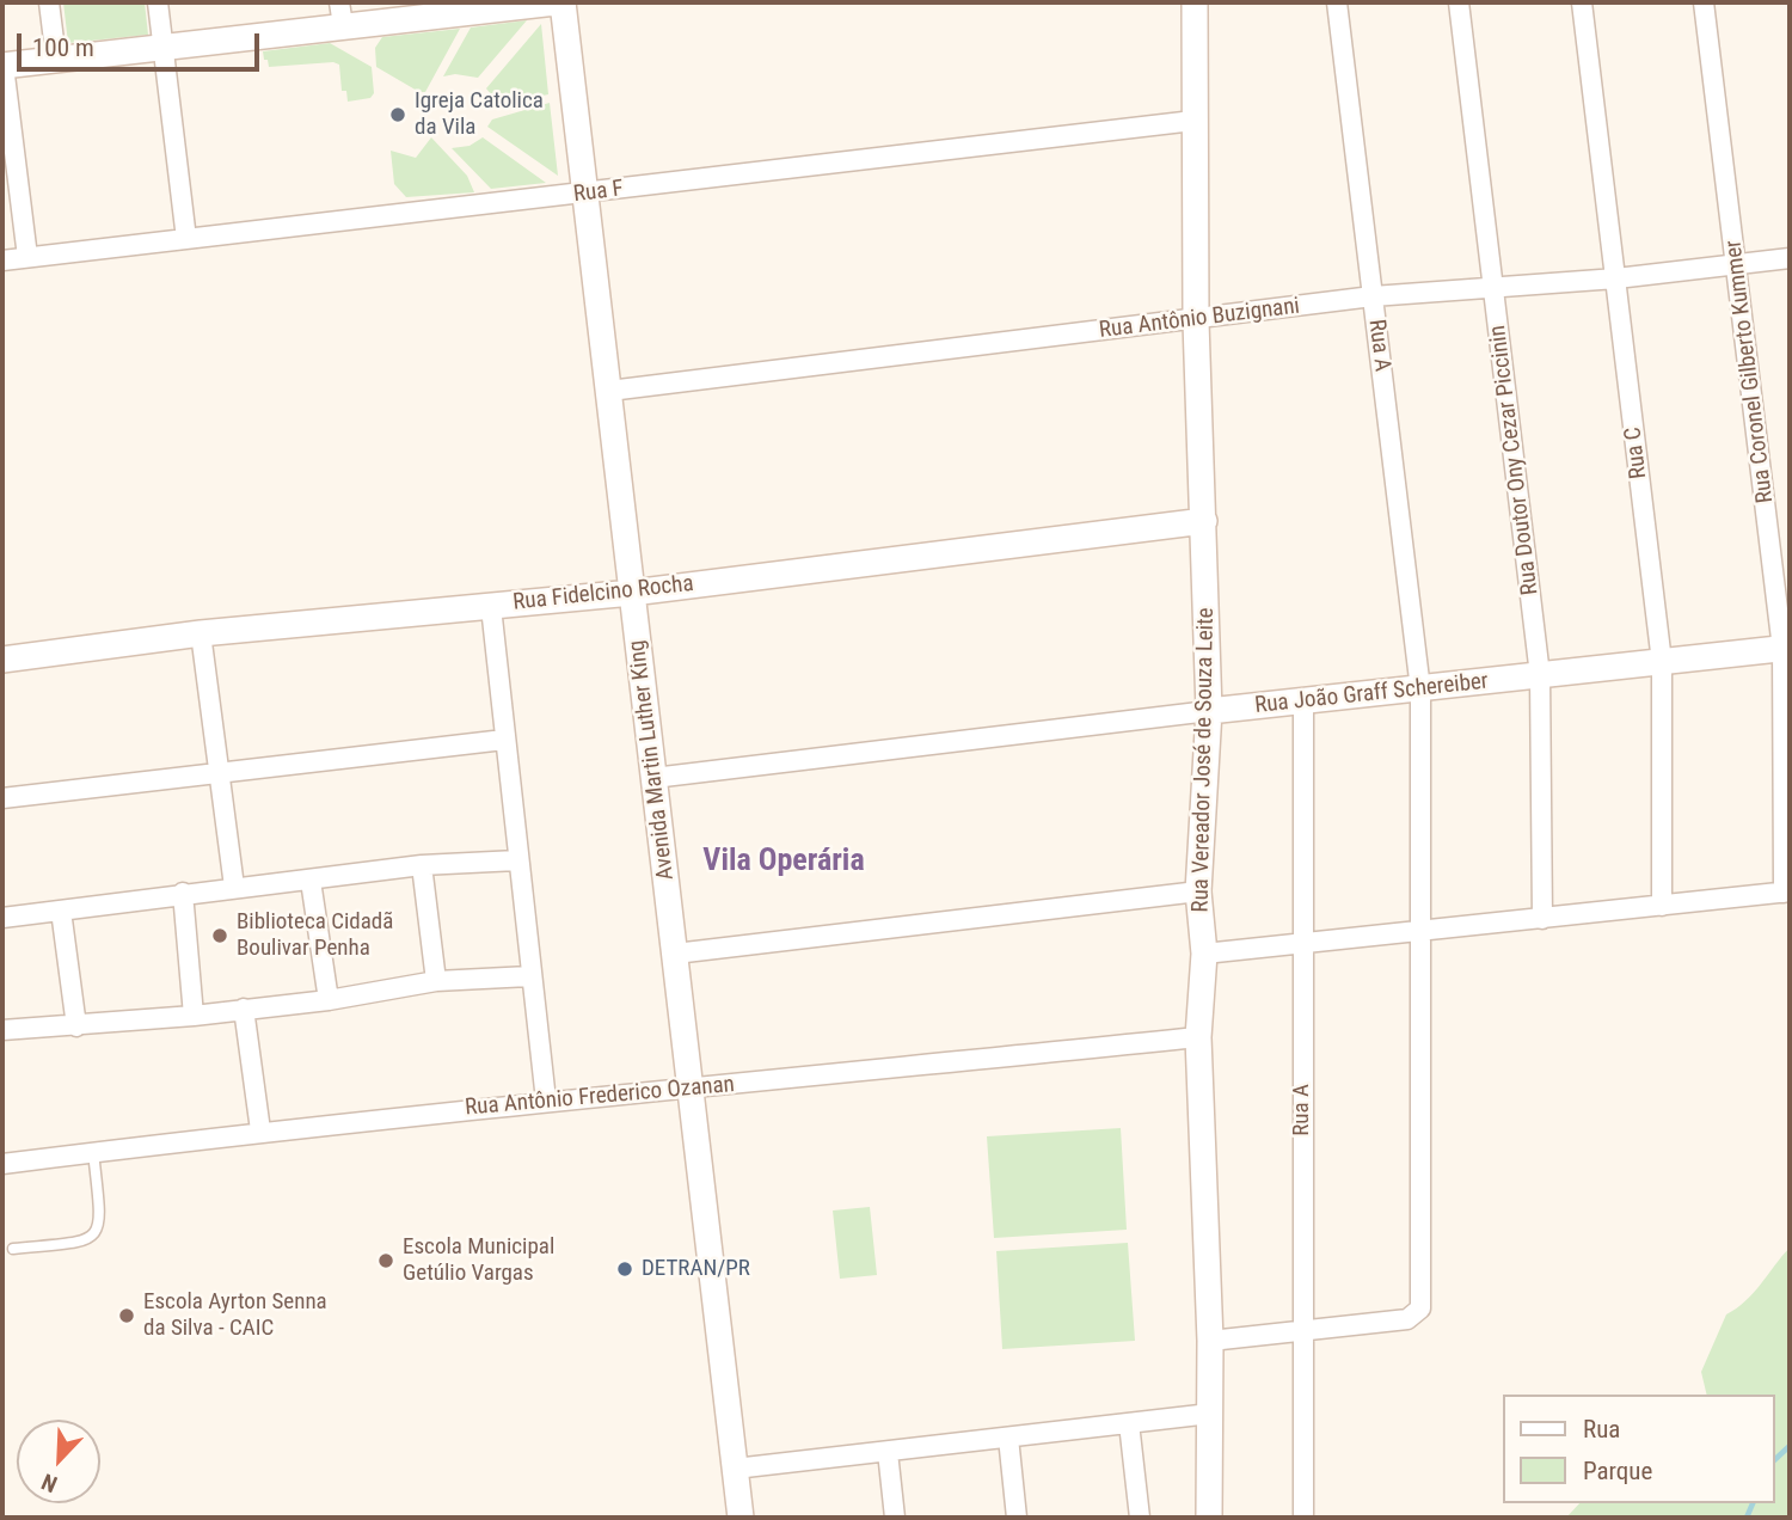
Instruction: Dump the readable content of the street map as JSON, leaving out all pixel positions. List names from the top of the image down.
{
  "streets": {
    "street": [
      "Rua F",
      "Rua Antônio Buzignani",
      "Rua A",
      "Rua Coronel Gilberto Kummer",
      "Rua C",
      "Rua Doutor Ony Cezar Piccinin",
      "Rua Fidelcino Rocha",
      "Rua João Graff Schereiber",
      "Avenida Martin Luther King",
      "Rua Vereador José de Souza Leite",
      "Rua Antônio Frederico Ozanan"
    ]
  },
  "crossings": [
    ["Rua F", "Avenida Martin Luther King"],
    ["Rua F", "Rua Vereador José de Souza Leite"],
    ["Rua Antônio Buzignani", "Rua A"],
    ["Rua Antônio Buzignani", "Rua Coronel Gilberto Kummer"],
    ["Rua Antônio Buzignani", "Rua C"],
    ["Rua Antônio Buzignani", "Rua Doutor Ony Cezar Piccinin"],
    ["Rua Antônio Buzignani", "Avenida Martin Luther King"],
    ["Rua Antônio Buzignani", "Rua Vereador José de Souza Leite"],
    ["Rua A", "Rua João Graff Schereiber"],
    ["Rua Coronel Gilberto Kummer", "Rua João Graff Schereiber"],
    ["Rua C", "Rua João Graff Schereiber"],
    ["Rua Doutor Ony Cezar Piccinin", "Rua João Graff Schereiber"],
    ["Rua Fidelcino Rocha", "Avenida Martin Luther King"],
    ["Rua Fidelcino Rocha", "Rua Vereador José de Souza Leite"],
    ["Rua João Graff Schereiber", "Avenida Martin Luther King"],
    ["Rua João Graff Schereiber", "Rua Vereador José de Souza Leite"],
    ["Avenida Martin Luther King", "Rua Antônio Frederico Ozanan"],
    ["Rua Vereador José de Souza Leite", "Rua Antônio Frederico Ozanan"]
  ],
  "districts": ["Vila Operária"],
  "places": [
    "Igreja Catolica da Vila",
    "Biblioteca Cidadã Boulivar Penha",
    "Escola Municipal Getúlio Vargas",
    "DETRAN/PR",
    "Escola Ayrton Senna da Silva - CAIC"
  ],
  "legend": ["Rua", "Parque"],
  "scale_bar": "100 m",
  "north": "bottom left"
}
